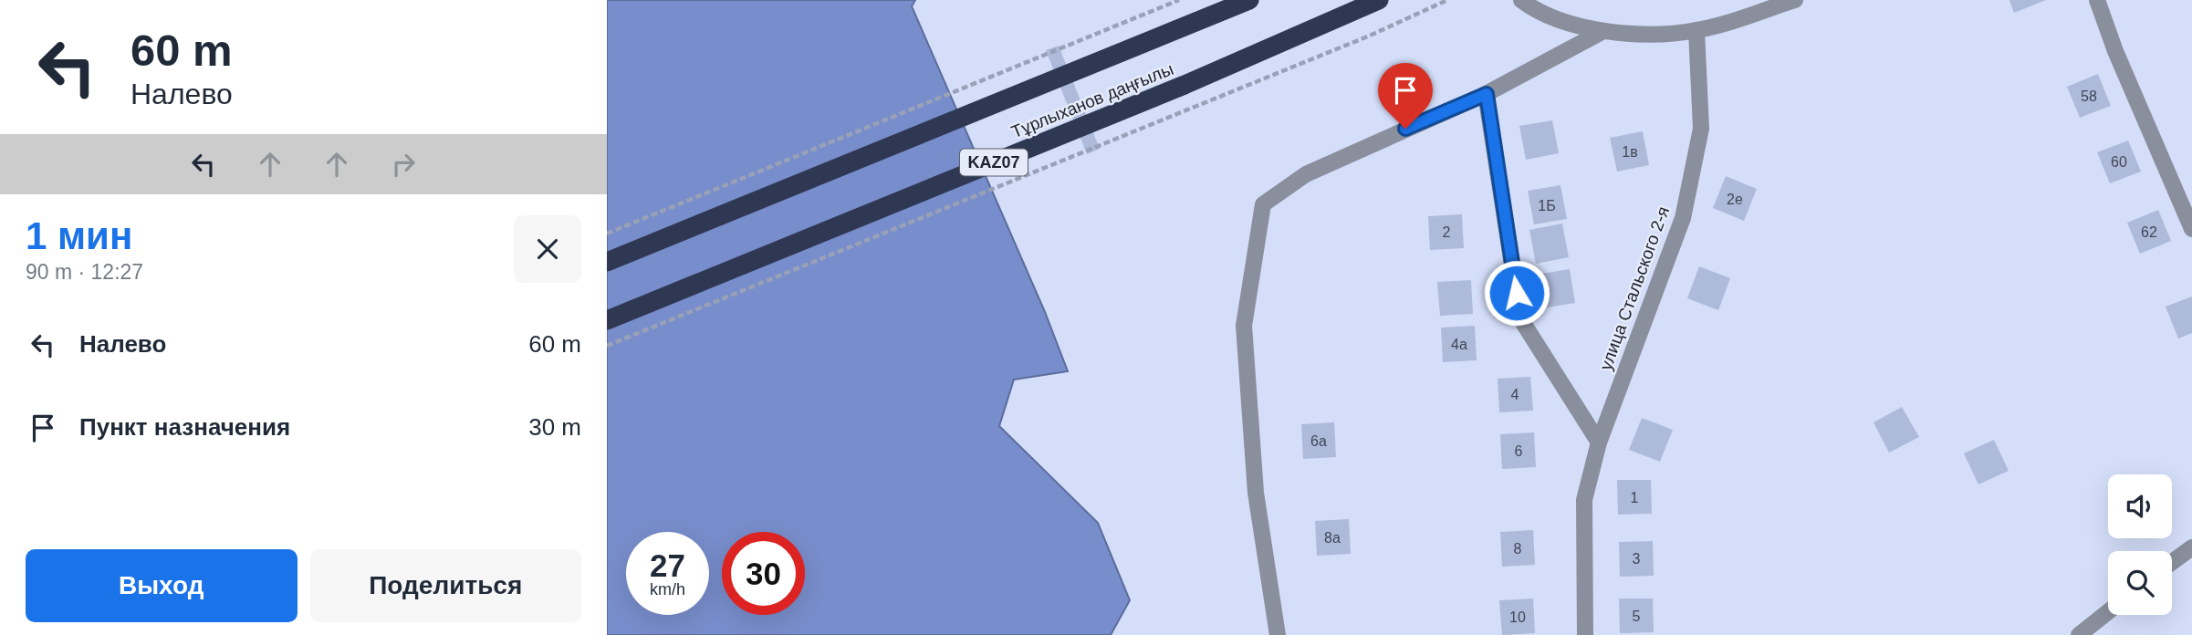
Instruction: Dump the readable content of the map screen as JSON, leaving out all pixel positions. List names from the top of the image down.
{
  "streets": {
    "highway": ["Тұрлыханов даңғылы", "KAZ07"],
    "street": ["улица Стальского 2-я"]
  },
  "house_numbers": [
    "58",
    "1в",
    "60",
    "2е",
    "1Б",
    "2",
    "62",
    "4а",
    "4",
    "6а",
    "6",
    "1",
    "8а",
    "8",
    "3",
    "5",
    "10"
  ],
  "page": {
    "turn": ["60 m", "Налево"],
    "heading": ["1 мин", "90 m · 12:27"],
    "list": [
      {
        "name": "Налево",
        "value": "60 m"
      },
      {
        "name": "Пункт назначения",
        "value": "30 m"
      }
    ],
    "speed": "27 km/h",
    "limit": "30",
    "buttons": ["Выход", "Поделиться"]
  }
}
